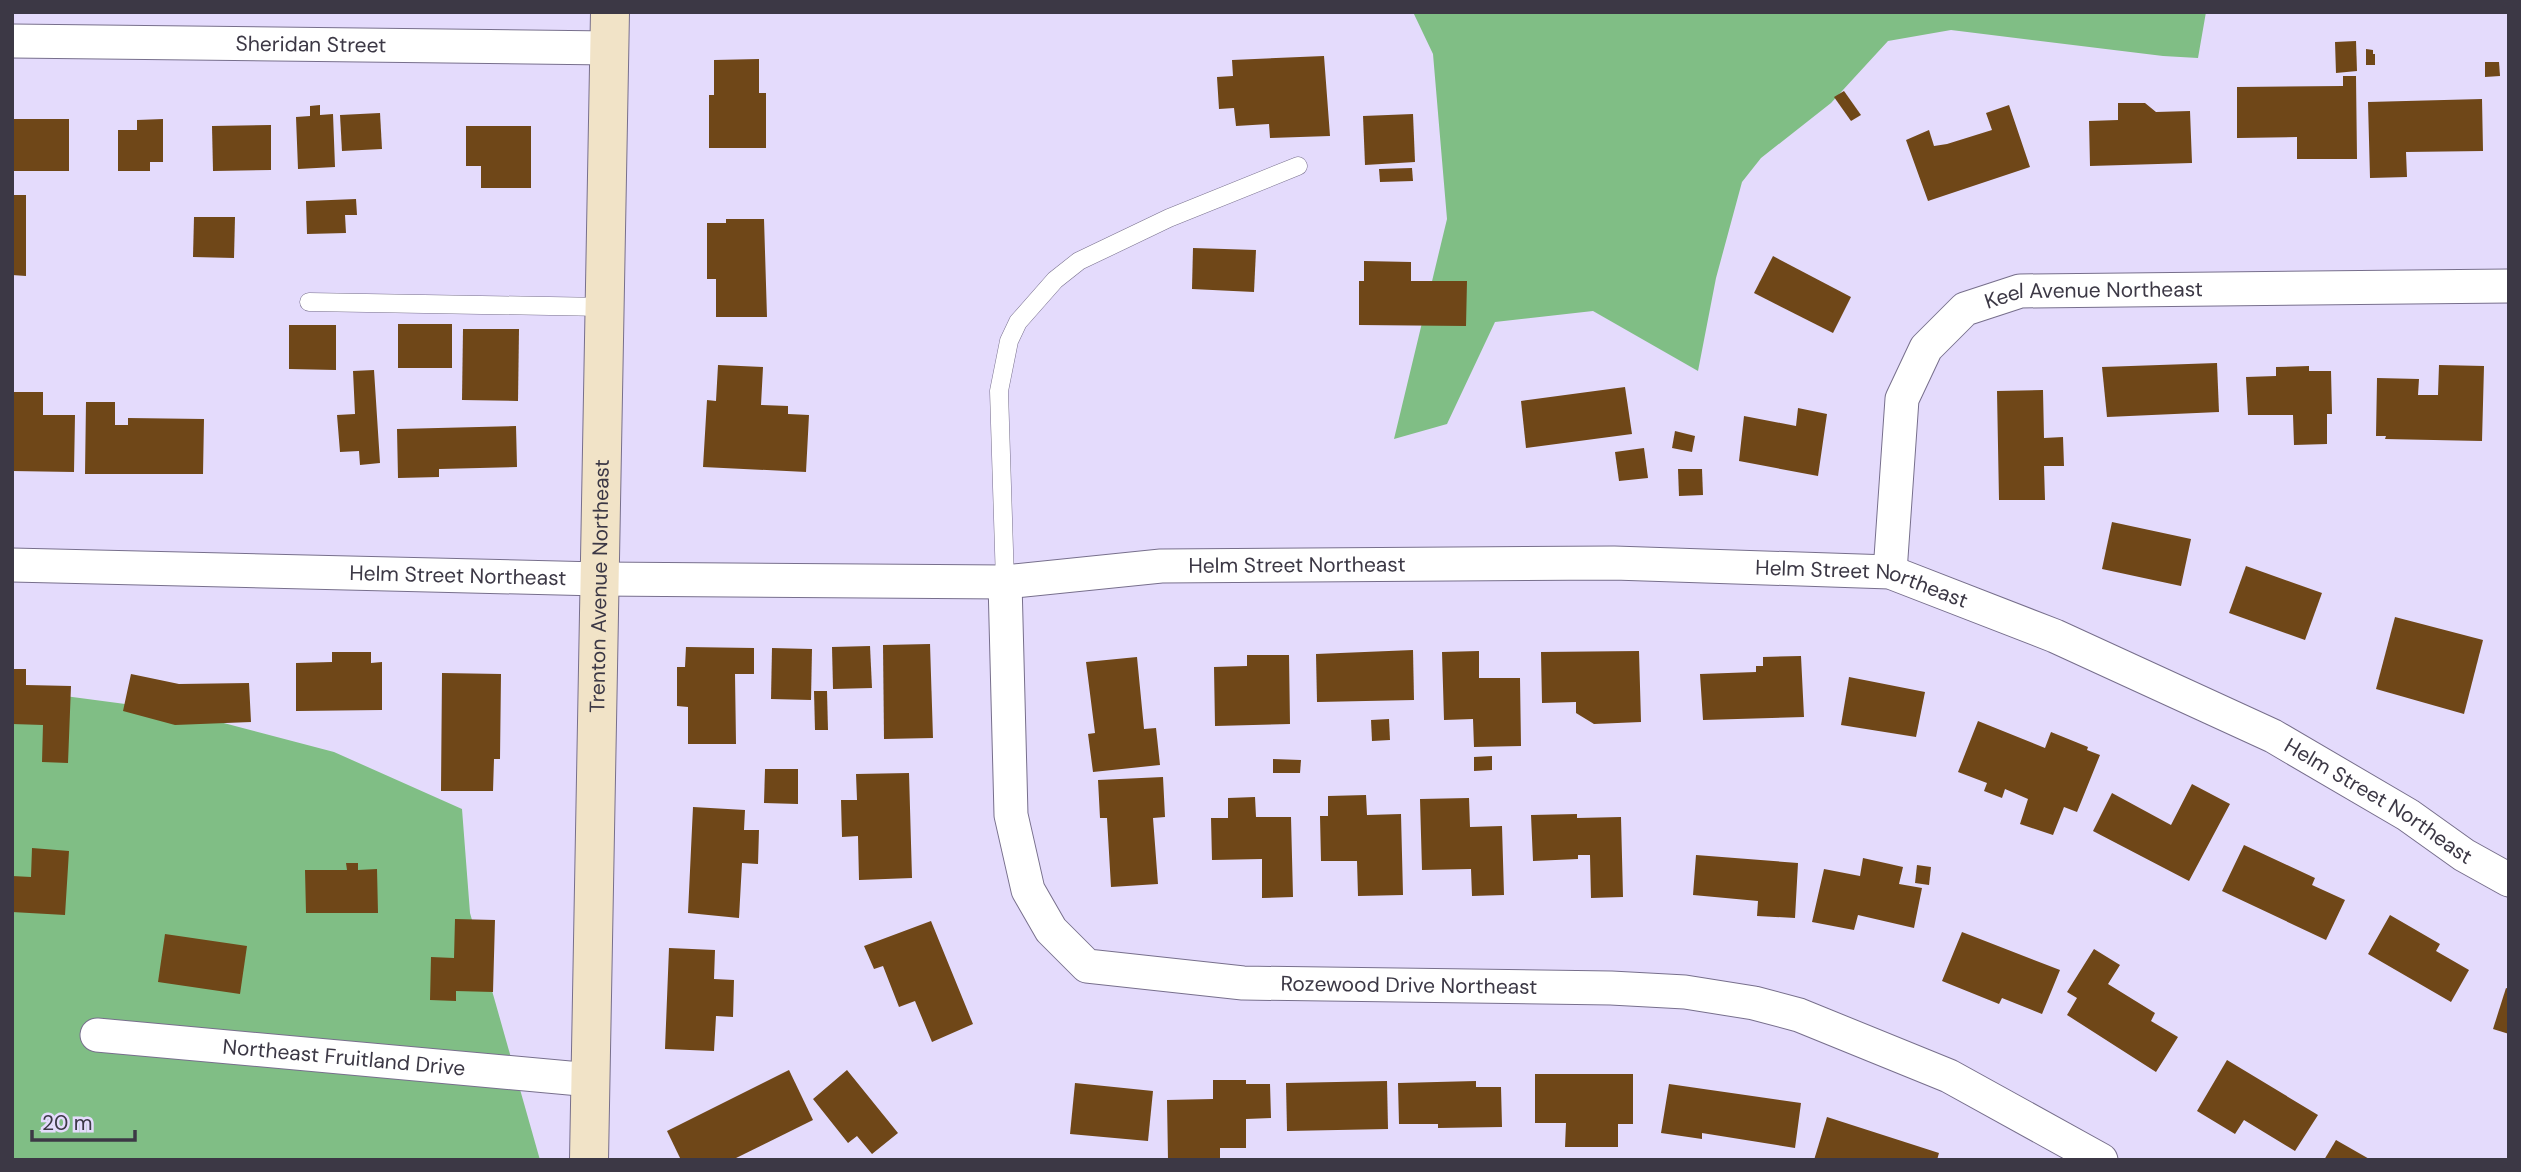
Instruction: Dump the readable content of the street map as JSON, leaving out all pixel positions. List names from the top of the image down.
{
  "streets": {
    "main road": ["Trenton Avenue Northeast"],
    "street": [
      "Sheridan Street",
      "Keel Avenue Northeast",
      "Helm Street Northeast",
      "Rozewood Drive Northeast",
      "Northeast Fruitland Drive"
    ]
  },
  "crossings": [
    ["Sheridan Street", "Trenton Avenue Northeast"],
    ["Keel Avenue Northeast", "Helm Street Northeast"],
    ["Helm Street Northeast", "Trenton Avenue Northeast"],
    ["Helm Street Northeast", "Rozewood Drive Northeast"],
    ["Trenton Avenue Northeast", "Northeast Fruitland Drive"]
  ],
  "scale_bar": "20 m"
}
